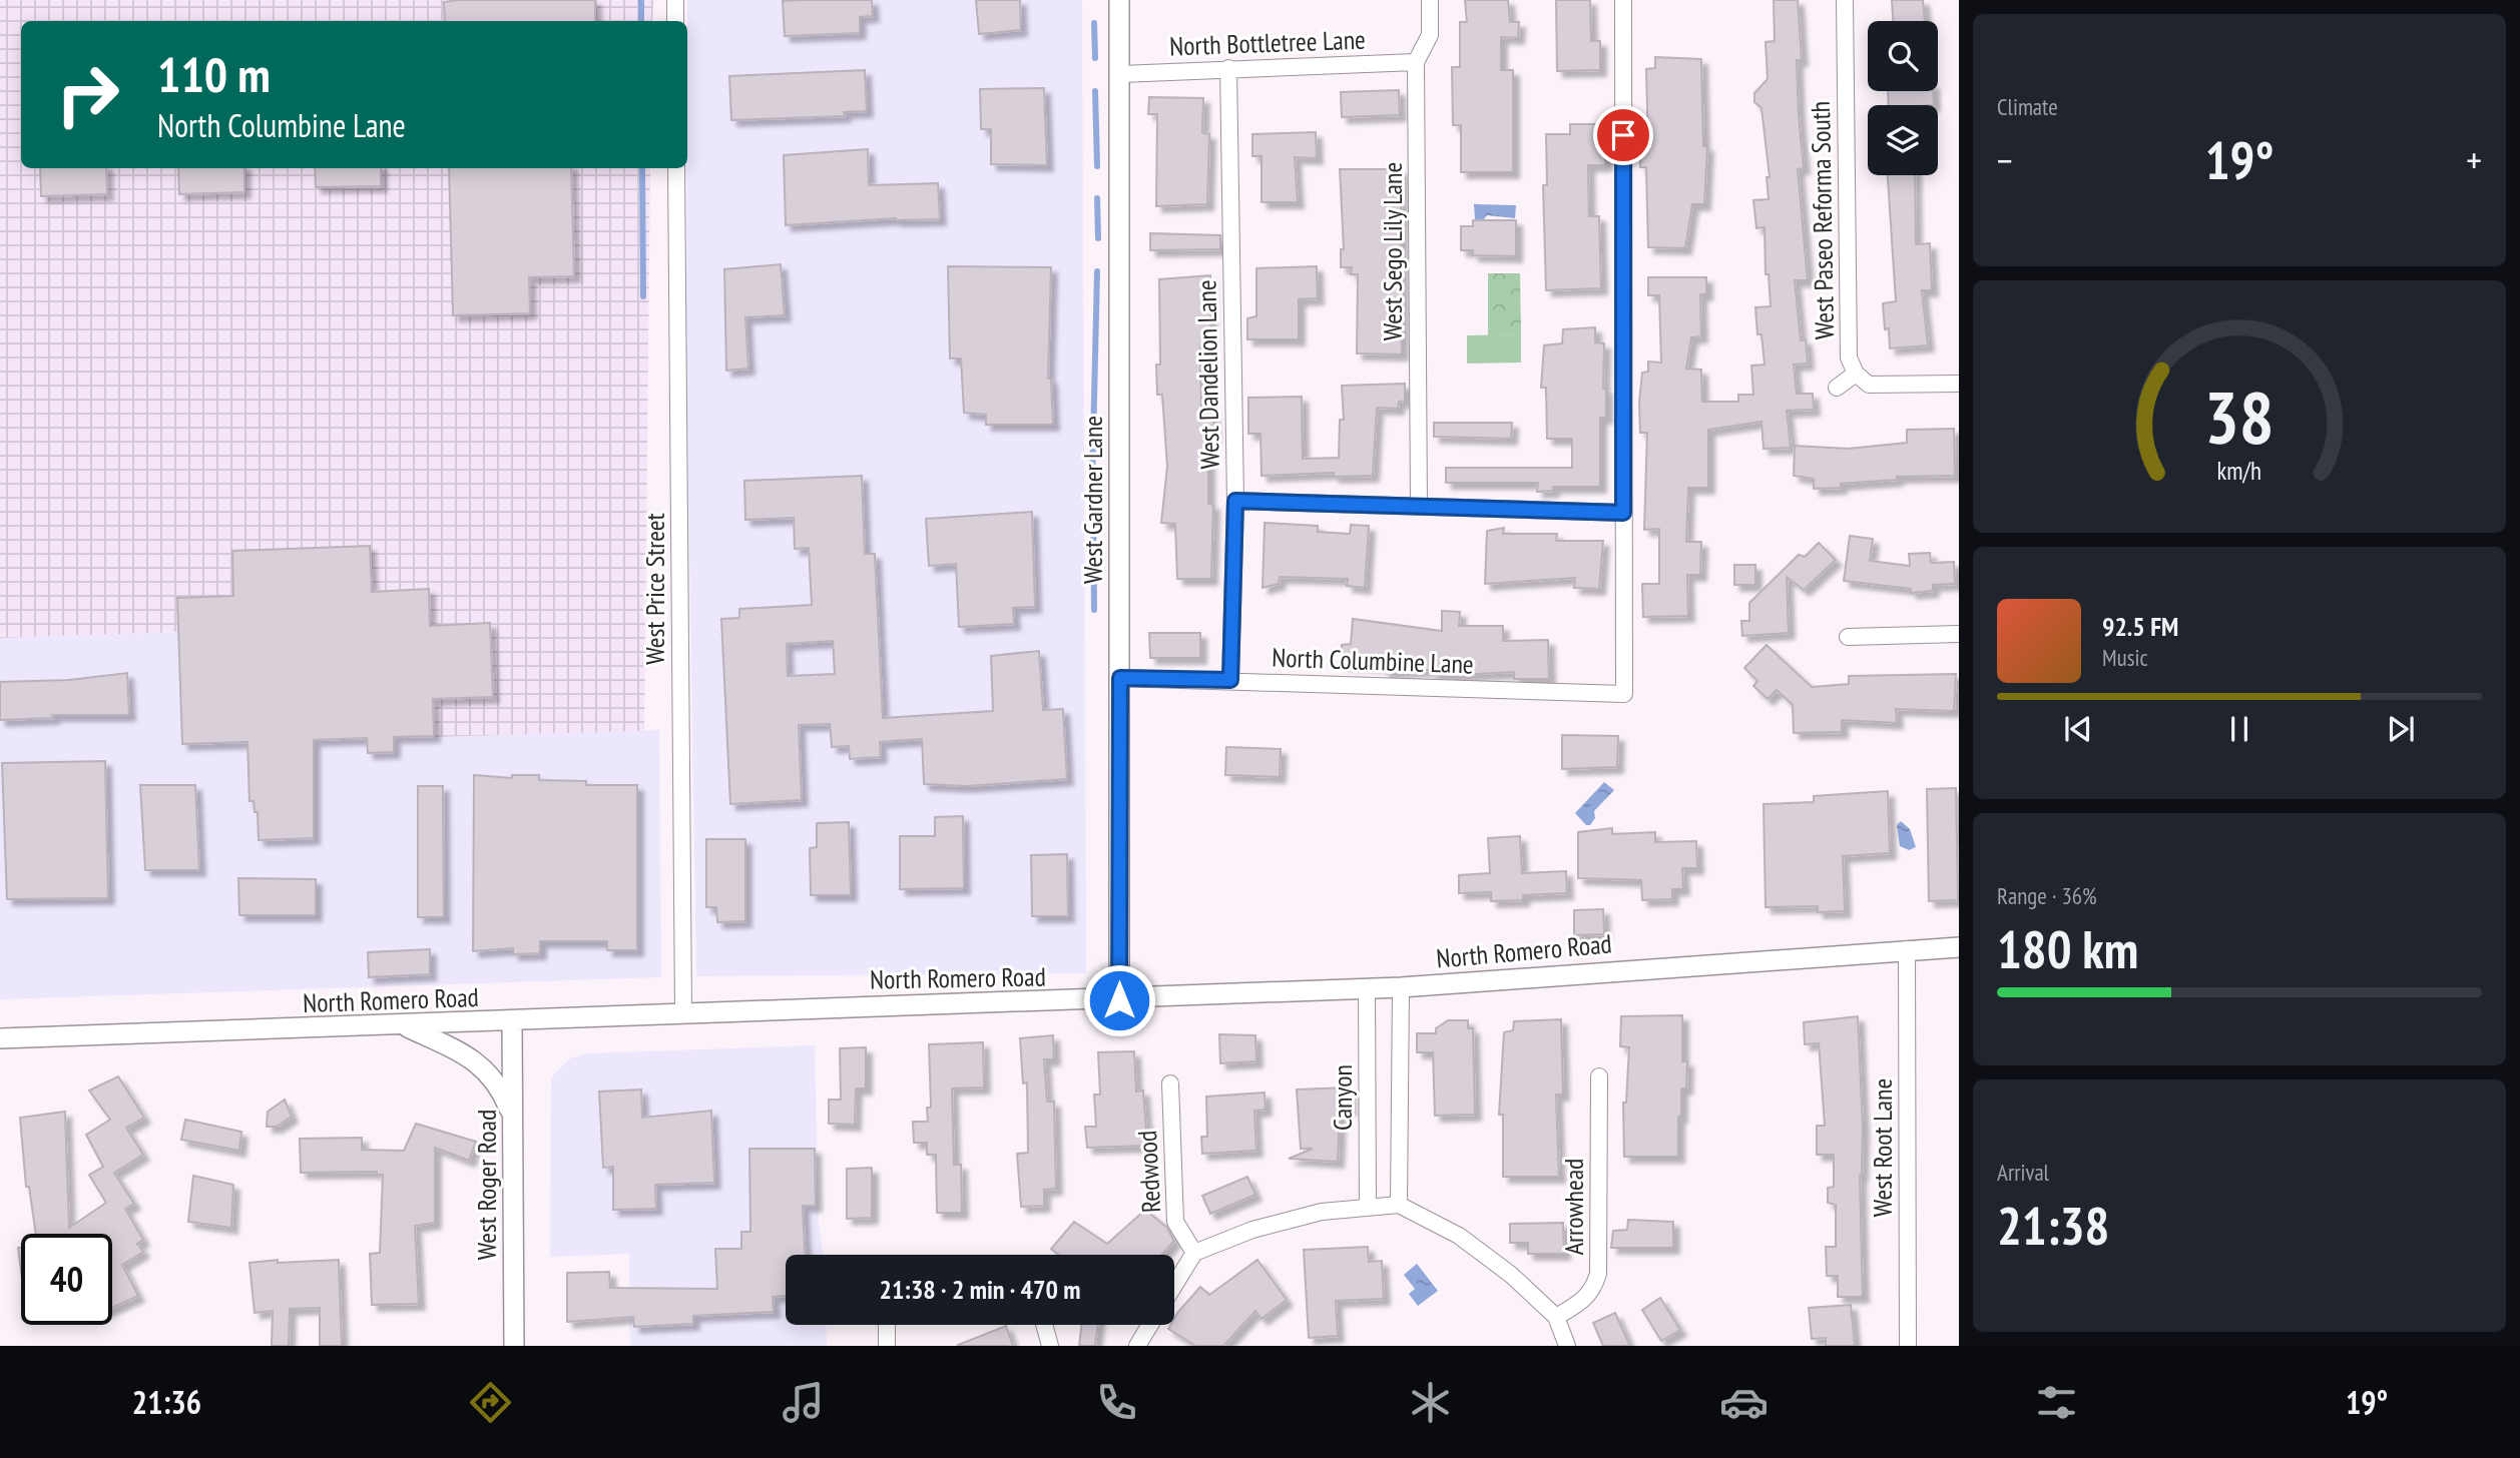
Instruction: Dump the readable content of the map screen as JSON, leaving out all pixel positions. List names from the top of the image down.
{
  "streets": {
    "street": [
      "North Bottletree Lane",
      "West Paseo Reforma South",
      "West Sego Lily Lane",
      "West Dandelion Lane",
      "West Gardner Lane",
      "West Price Street",
      "North Columbine Lane",
      "North Romero Road",
      "Canyon",
      "West Root Lane",
      "Redwood",
      "West Roger Road",
      "Arrowhead"
    ]
  },
  "crossings": [
    ["North Bottletree Lane", "West Sego Lily Lane"],
    ["North Bottletree Lane", "West Dandelion Lane"],
    ["North Bottletree Lane", "West Gardner Lane"],
    ["West Dandelion Lane", "North Columbine Lane"],
    ["West Gardner Lane", "North Columbine Lane"],
    ["West Gardner Lane", "North Romero Road"],
    ["West Price Street", "North Romero Road"],
    ["North Romero Road", "Canyon"],
    ["North Romero Road", "West Root Lane"],
    ["North Romero Road", "West Roger Road"]
  ],
  "page": {
    "tile": [
      "Climate",
      ["Range · 36%", "180 km"],
      ["Arrival", "21:38"]
    ],
    "turn": ["110 m", "North Columbine Lane"],
    "heat": ["−", "19°", "+"],
    "song": ["92.5 FM", "Music"],
    "limit": "40",
    "trip": "21:38 · 2 min · 470 m",
    "tabs": ["21:36", "19°"],
    "gauge": ["38", "km/h"]
  }
}
